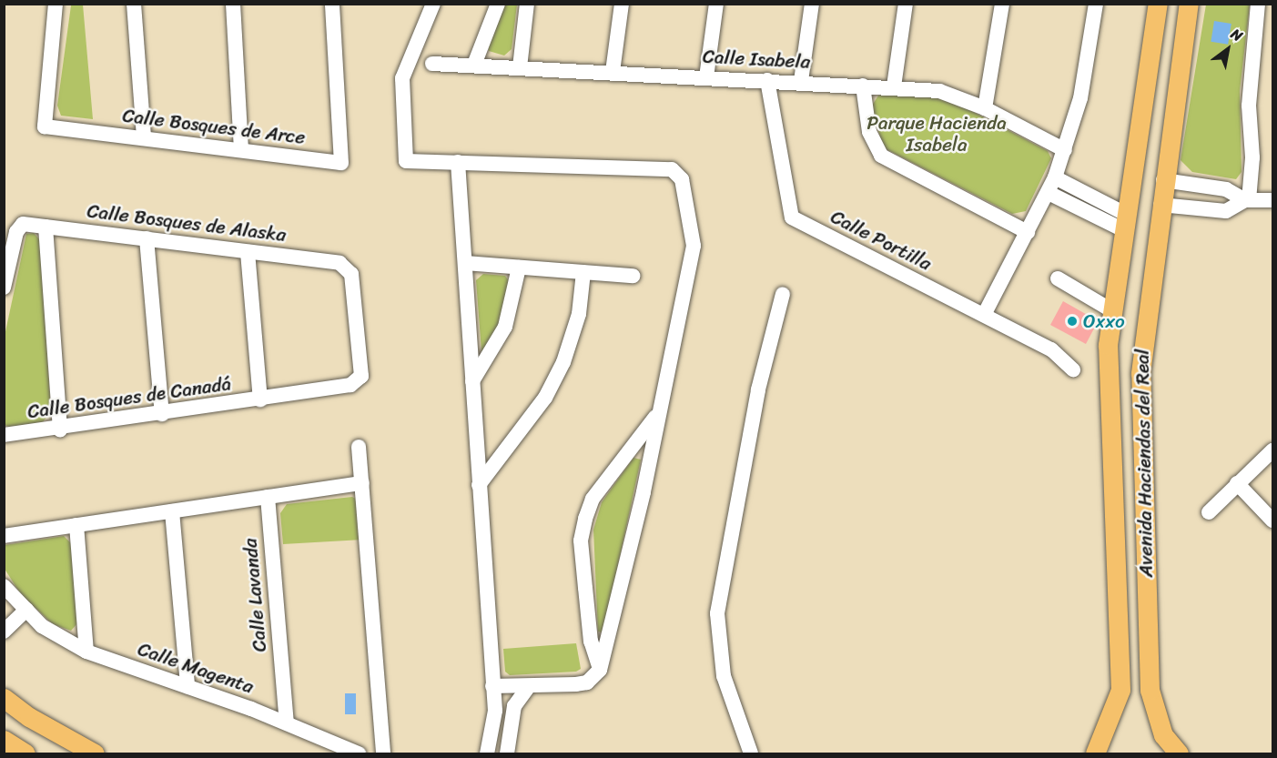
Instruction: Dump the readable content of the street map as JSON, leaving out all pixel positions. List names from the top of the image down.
{
  "streets": {
    "main road": ["Avenida Haciendas del Real"],
    "street": [
      "Calle Isabela",
      "Calle Bosques de Arce",
      "Calle Bosques de Alaska",
      "Calle Portilla",
      "Calle Bosques de Canadá",
      "Calle Lavanda",
      "Calle Magenta"
    ]
  },
  "crossings": [
    ["Calle Isabela", "Calle Portilla"],
    ["Calle Bosques de Alaska", "Calle Bosques de Canadá"],
    ["Calle Lavanda", "Calle Magenta"]
  ],
  "parks": ["Parque Hacienda Isabela"],
  "places": ["Oxxo"],
  "north": "top right"
}
